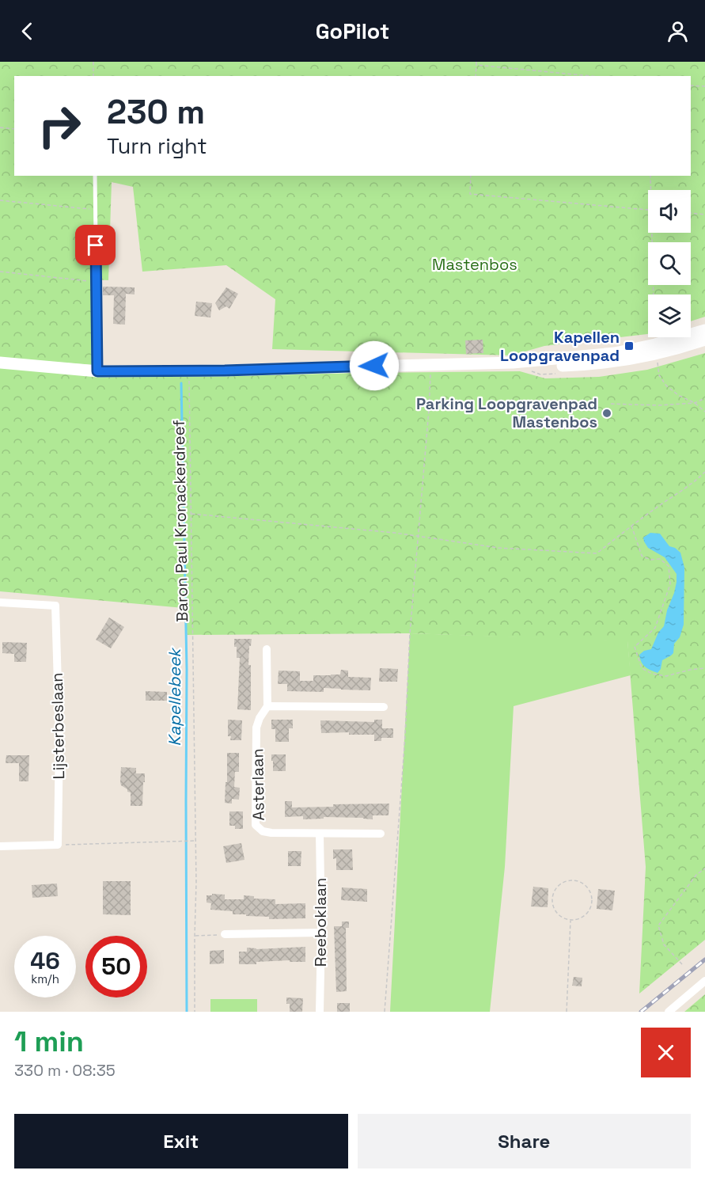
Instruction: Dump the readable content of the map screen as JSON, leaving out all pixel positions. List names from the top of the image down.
{
  "streets": {
    "street": ["Lijsterbeslaan", "Asterlaan", "Reeboklaan"],
    "path": ["Baron Paul Kronackerdreef"]
  },
  "crossings": [
    ["Asterlaan", "Reeboklaan"]
  ],
  "water": ["Kapellebeek"],
  "parks": ["Mastenbos"],
  "places": {
    "transit": ["Kapellen Loopgravenpad"],
    "other": ["Parking Loopgravenpad Mastenbos"]
  },
  "page": {
    "header": "GoPilot",
    "turn": ["230 m", "Turn right"],
    "speed": "46 km/h",
    "limit": "50",
    "heading": ["1 min", "330 m · 08:35"],
    "buttons": ["Exit", "Share"]
  }
}
